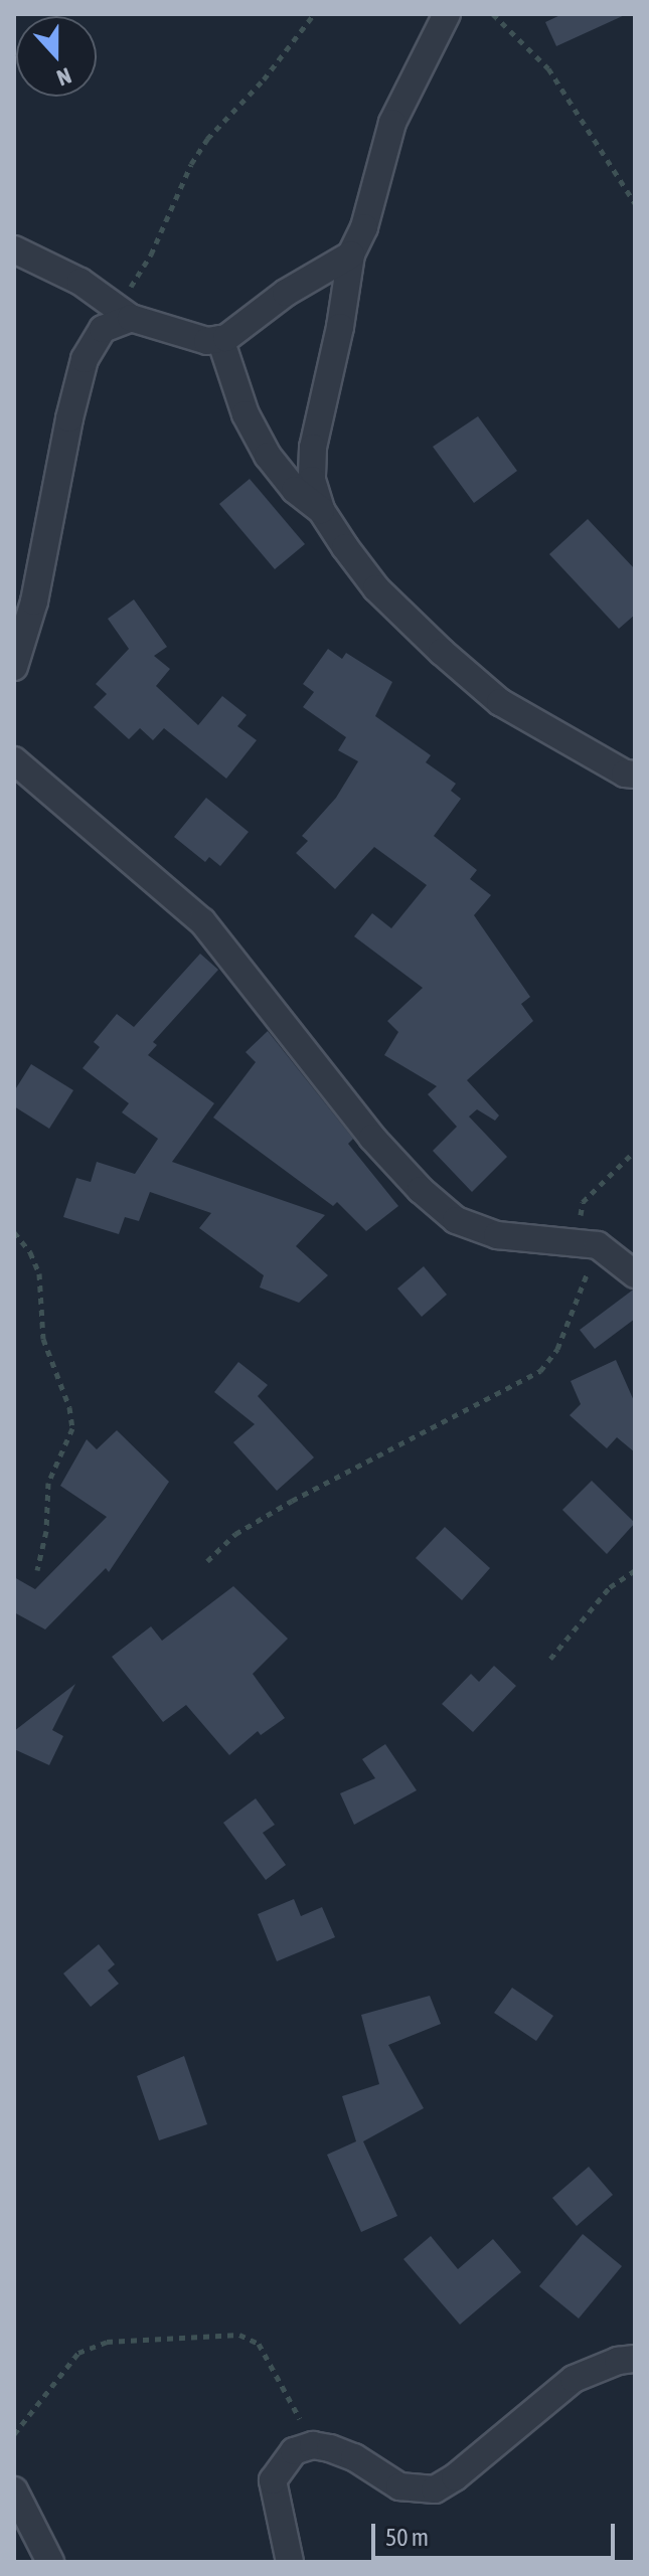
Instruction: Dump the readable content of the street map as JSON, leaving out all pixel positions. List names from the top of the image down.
{
  "scale_bar": "50 m",
  "north": "bottom"
}
